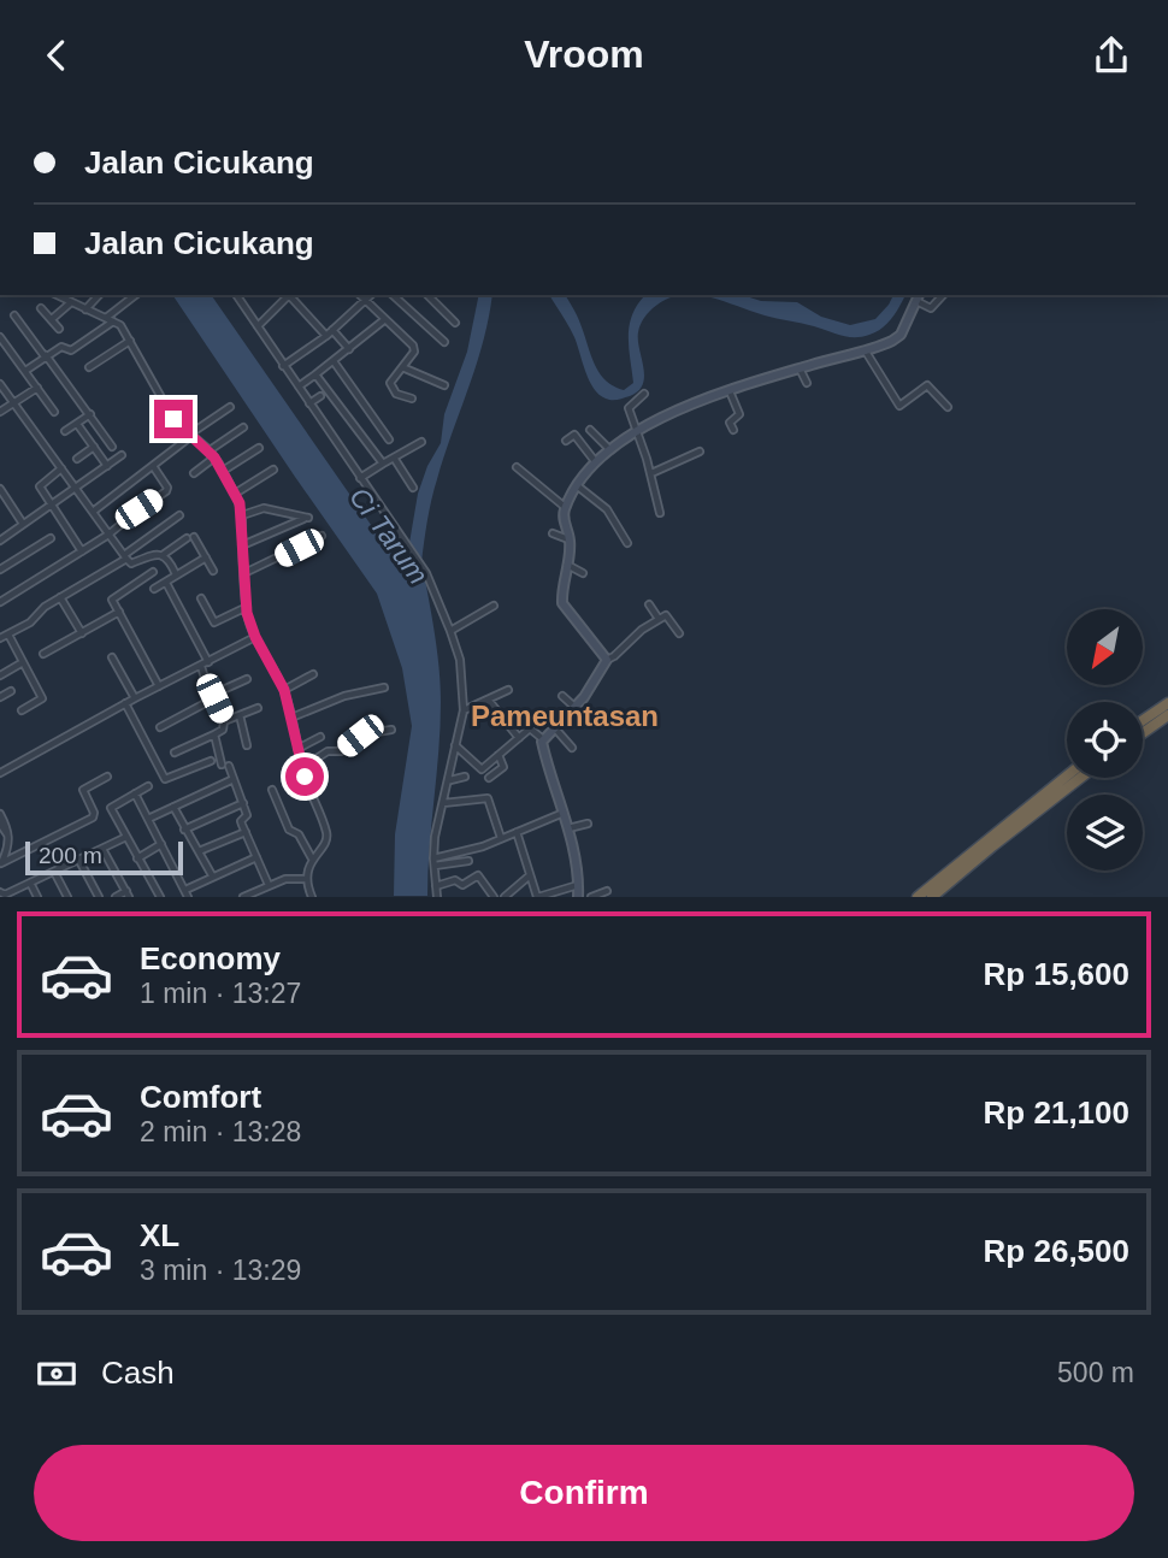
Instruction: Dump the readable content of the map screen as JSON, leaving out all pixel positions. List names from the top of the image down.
{
  "districts": ["Pameuntasan"],
  "water": ["Ci Tarum"],
  "scale_bar": "200 m",
  "north": "bottom left",
  "page": {
    "header": "Vroom",
    "banner": ["Jalan Cicukang", "Jalan Cicukang"],
    "scale": "200 m",
    "list": [
      {
        "name": "Economy",
        "note": "1 min · 13:27",
        "value": "Rp 15,600"
      },
      {
        "name": "Comfort",
        "note": "2 min · 13:28",
        "value": "Rp 21,100"
      },
      {
        "name": "XL",
        "note": "3 min · 13:29",
        "value": "Rp 26,500"
      }
    ],
    "pay": ["Cash", "500 m"],
    "buttons": "Confirm"
  }
}
